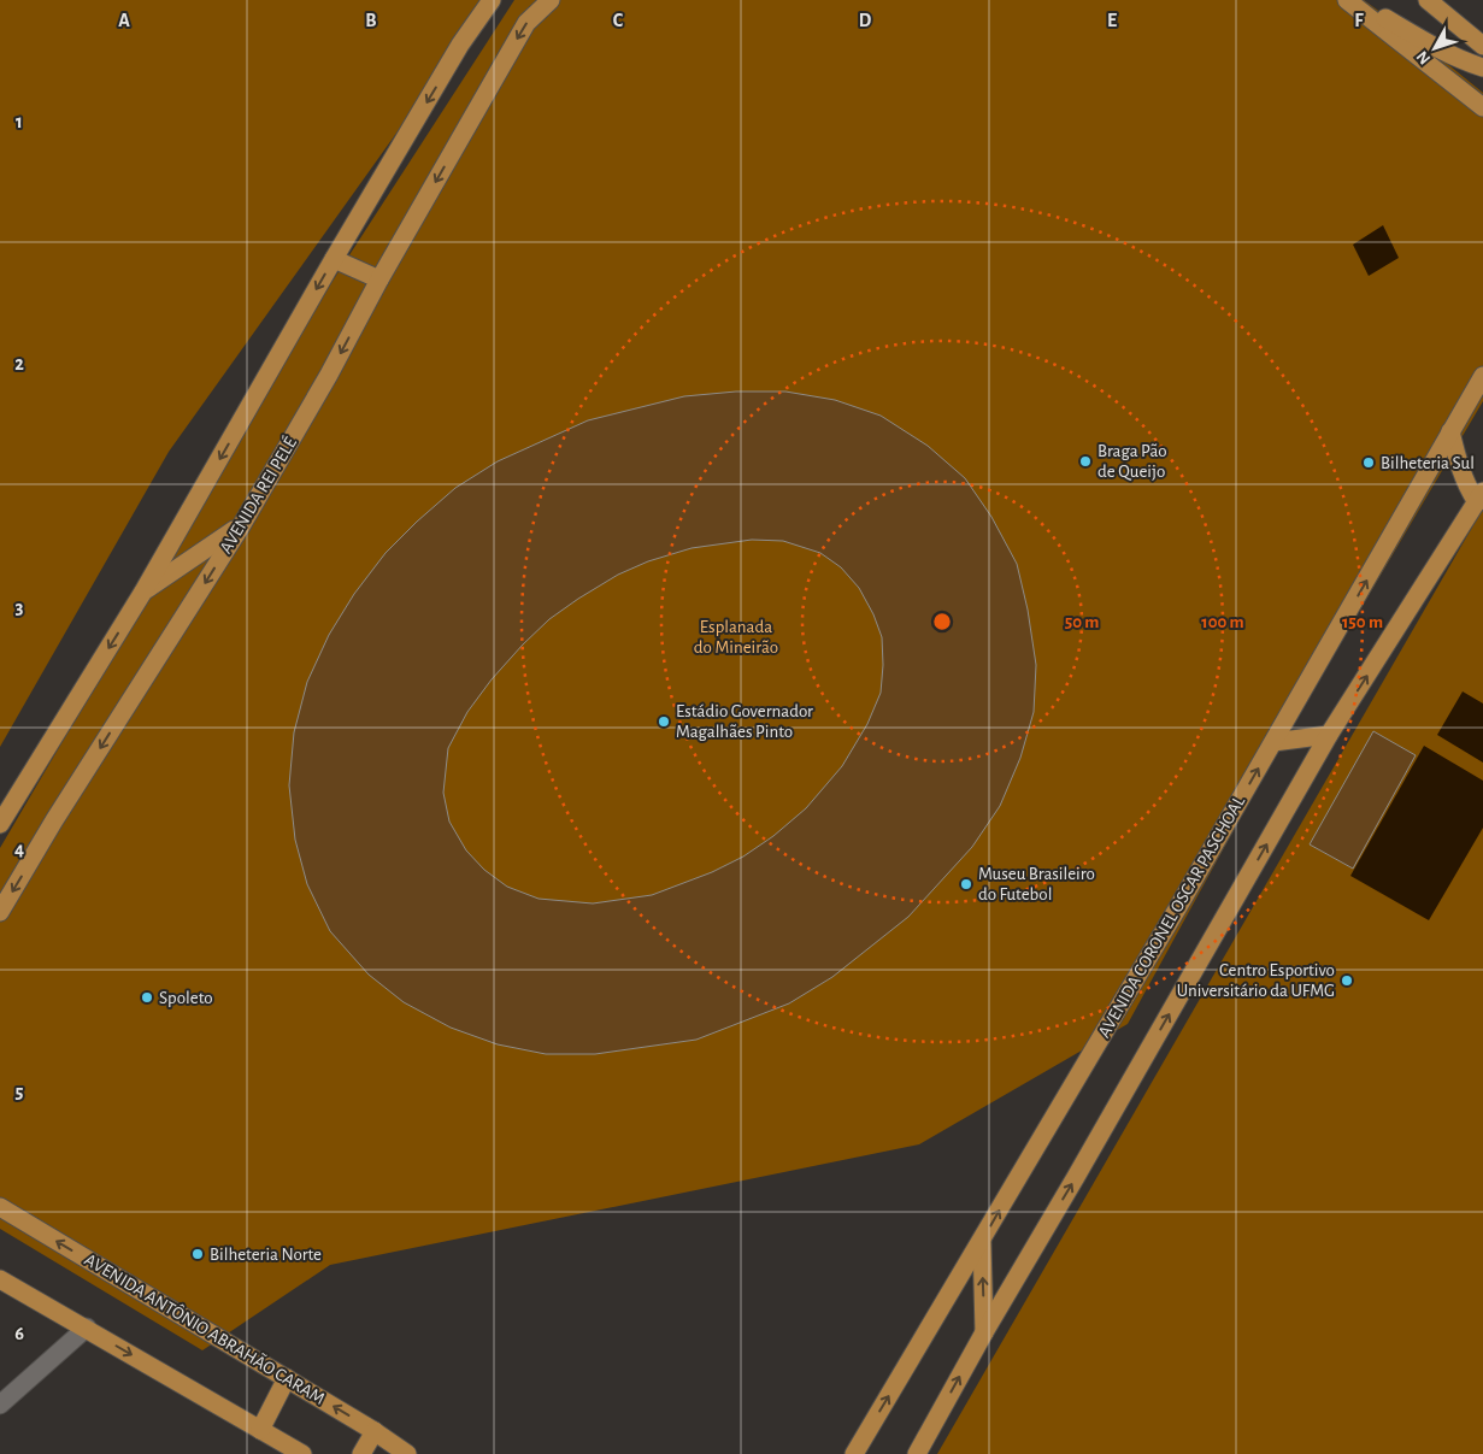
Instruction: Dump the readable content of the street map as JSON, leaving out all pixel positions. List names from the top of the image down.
{
  "streets": {
    "main road": ["AVENIDA REI PELÉ", "AVENIDA CORONEL OSCAR PASCHOAL", "AVENIDA ANTÔNIO ABRAHÃO CARAM"]
  },
  "parks": ["Esplanada do Mineirão"],
  "places": [
    "Braga Pão de Queijo",
    "Bilheteria Sul",
    "Estádio Governador Magalhães Pinto",
    "Museu Brasileiro do Futebol",
    "Centro Esportivo Universitário da UFMG",
    "Spoleto",
    "Bilheteria Norte"
  ],
  "north": "bottom left",
  "grid": {
    "columns": [
      "A",
      "B",
      "C",
      "D",
      "E",
      "F"
    ],
    "rows": [
      "1",
      "2",
      "3",
      "4",
      "5",
      "6"
    ]
  },
  "rings": ["50 m", "100 m", "150 m"]
}
